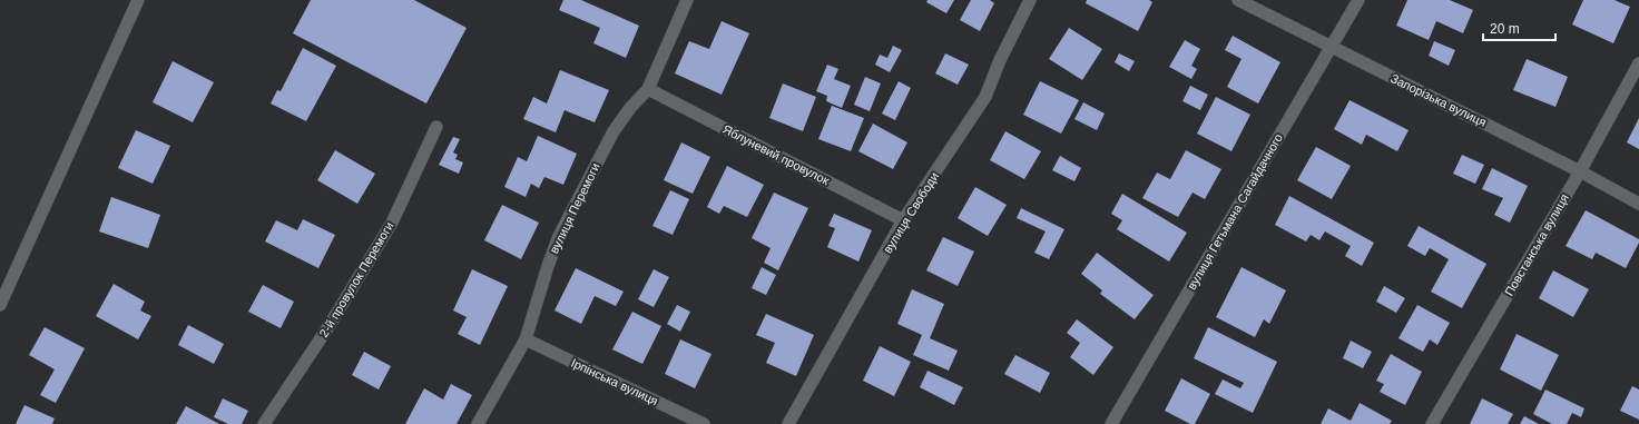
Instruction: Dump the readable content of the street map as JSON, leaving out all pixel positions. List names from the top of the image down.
{
  "streets": {
    "street": [
      "Запорізька вулиця",
      "Яблуневий провулок",
      "вулиця Перемоги",
      "вулиця Гетьмана Сагайдачного",
      "вулиця Свободи",
      "Повстанська вулиця",
      "2-й провулок Перемоги",
      "Ірпінська вулиця"
    ]
  },
  "crossings": [
    ["Запорізька вулиця", "вулиця Гетьмана Сагайдачного"],
    ["Запорізька вулиця", "Повстанська вулиця"],
    ["Яблуневий провулок", "вулиця Перемоги"],
    ["Яблуневий провулок", "вулиця Свободи"],
    ["вулиця Перемоги", "Ірпінська вулиця"]
  ],
  "scale_bar": "20 m"
}
